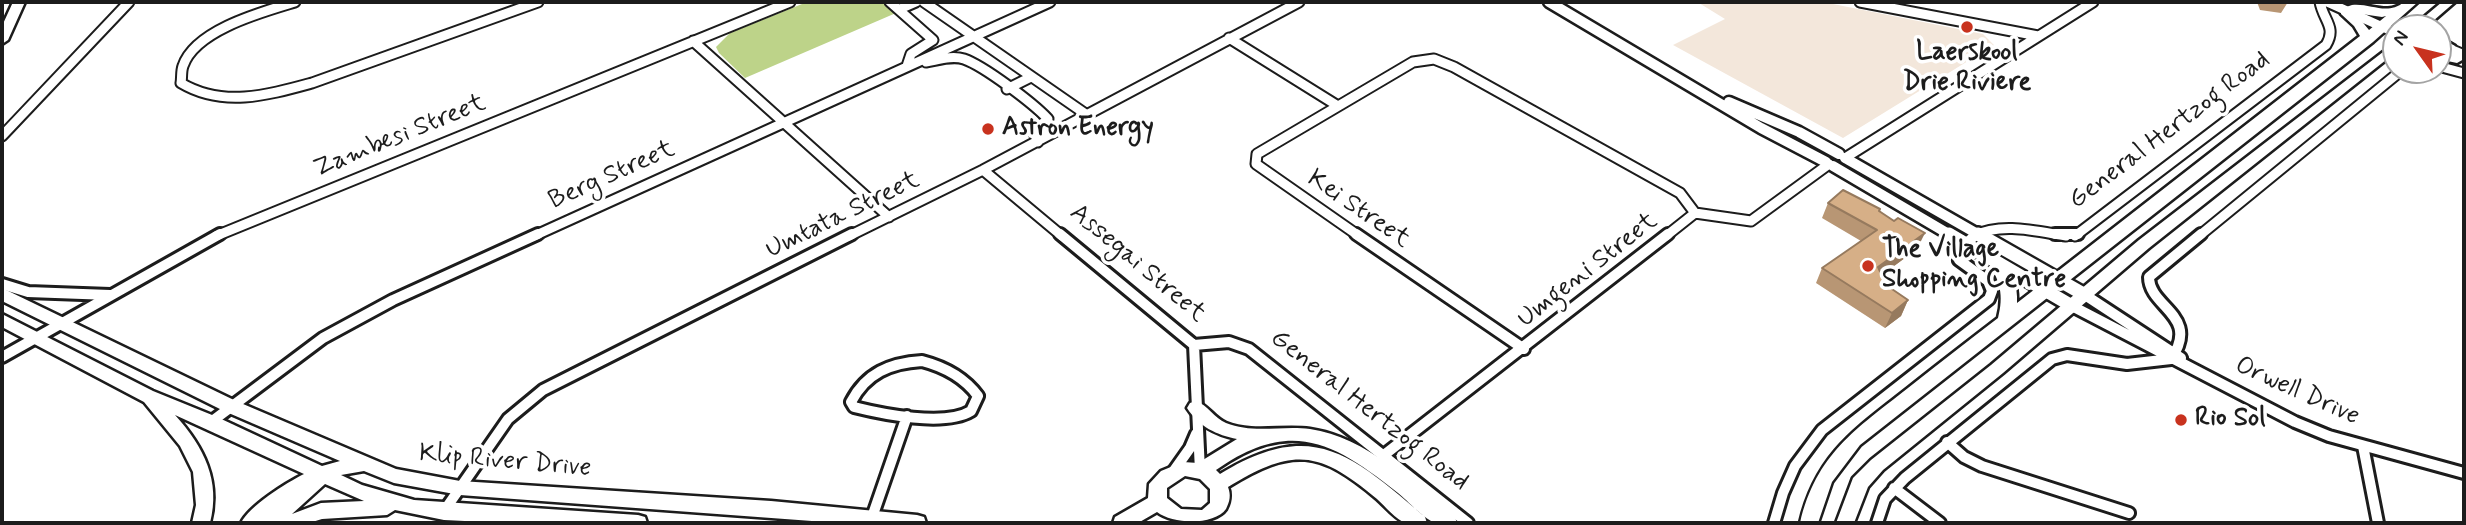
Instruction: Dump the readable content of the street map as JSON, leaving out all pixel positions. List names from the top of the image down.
{
  "streets": {
    "main road": ["General Hertzog Road", "Klip River Drive"],
    "street": [
      "Zambesi Street",
      "Berg Street",
      "Kei Street",
      "Umtata Street",
      "Assegai Street",
      "Umgeni Street",
      "Orwell Drive"
    ]
  },
  "crossings": [
    ["General Hertzog Road", "Assegai Street"],
    ["General Hertzog Road", "Umgeni Street"],
    ["Zambesi Street", "Klip River Drive"],
    ["Berg Street", "Klip River Drive"],
    ["Kei Street", "Umgeni Street"],
    ["Umtata Street", "Assegai Street"],
    ["Umtata Street", "Klip River Drive"]
  ],
  "places": [
    "Laerskool Drie Riviere",
    "Astron Energy",
    "The Village Shopping Centre",
    "Rio Sol"
  ],
  "north": "top left"
}
